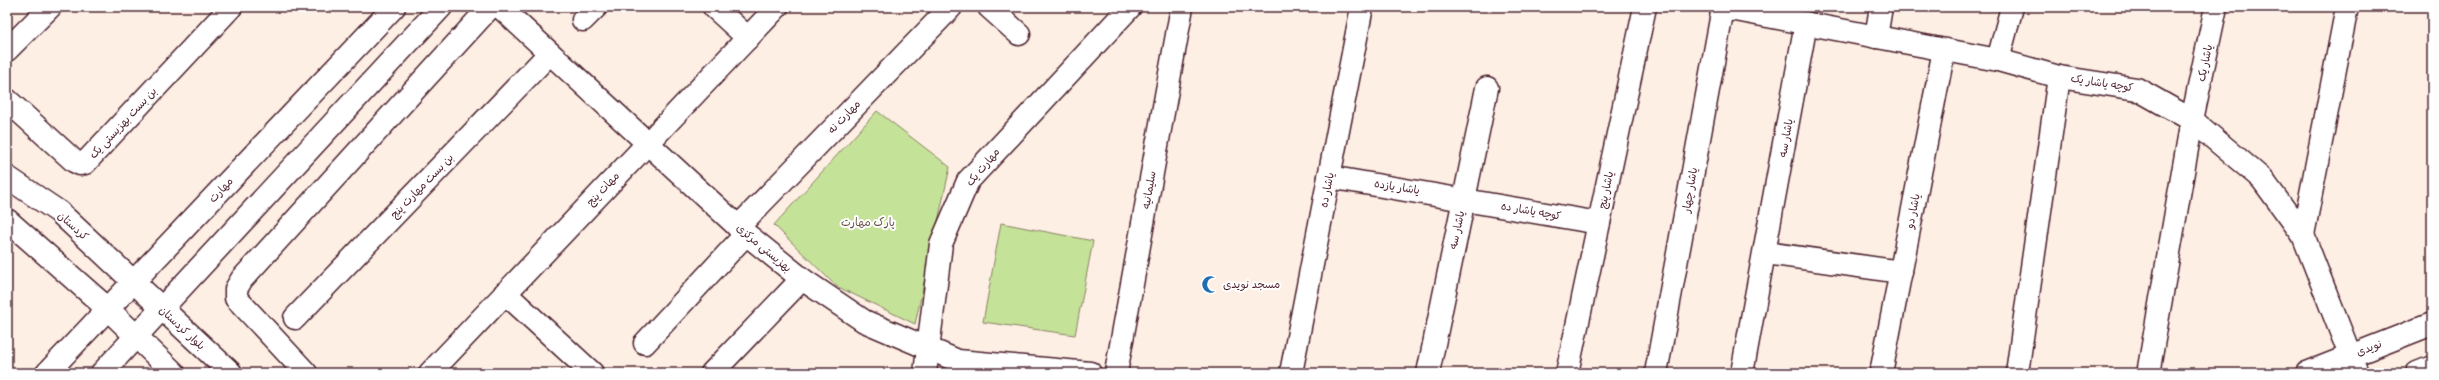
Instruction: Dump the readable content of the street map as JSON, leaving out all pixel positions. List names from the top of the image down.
{
  "streets": {
    "street": [
      "یاشار یک",
      "کوچه یاشار یک",
      "مهارت نه",
      "بن بست بهزیستی یک",
      "یاشار سه",
      "مهارت یک",
      "بن بست مهارت پنج",
      "یاشار یازده",
      "مهات پنج",
      "مهارت",
      "سلیمانیه",
      "یاشار ده",
      "یاشار پنج",
      "یاشار چهار",
      "کوچه یاشار ده",
      "یاشار دو",
      "کردستان",
      "بهزیستی مرکزی",
      "بلوار کردستان",
      "نویدی"
    ]
  },
  "crossings": [
    ["یاشار یک", "کوچه یاشار یک"],
    ["کوچه یاشار یک", "یاشار سه"],
    ["کوچه یاشار یک", "یاشار چهار"],
    ["کوچه یاشار یک", "یاشار دو"],
    ["کوچه یاشار یک", "نویدی"],
    ["مهارت نه", "بهزیستی مرکزی"],
    ["یاشار سه", "یاشار یازده"],
    ["یاشار سه", "کوچه یاشار ده"],
    ["مهارت یک", "بهزیستی مرکزی"],
    ["بن بست مهارت پنج", "بهزیستی مرکزی"],
    ["یاشار یازده", "یاشار ده"],
    ["یاشار یازده", "کوچه یاشار ده"],
    ["مهات پنج", "بهزیستی مرکزی"],
    ["مهارت", "کردستان"],
    ["مهارت", "بلوار کردستان"],
    ["یاشار پنج", "کوچه یاشار ده"],
    ["کردستان", "بلوار کردستان"]
  ],
  "parks": ["پارک مهارت"],
  "places": {
    "mosque": ["مسجد نویدی"]
  }
}
